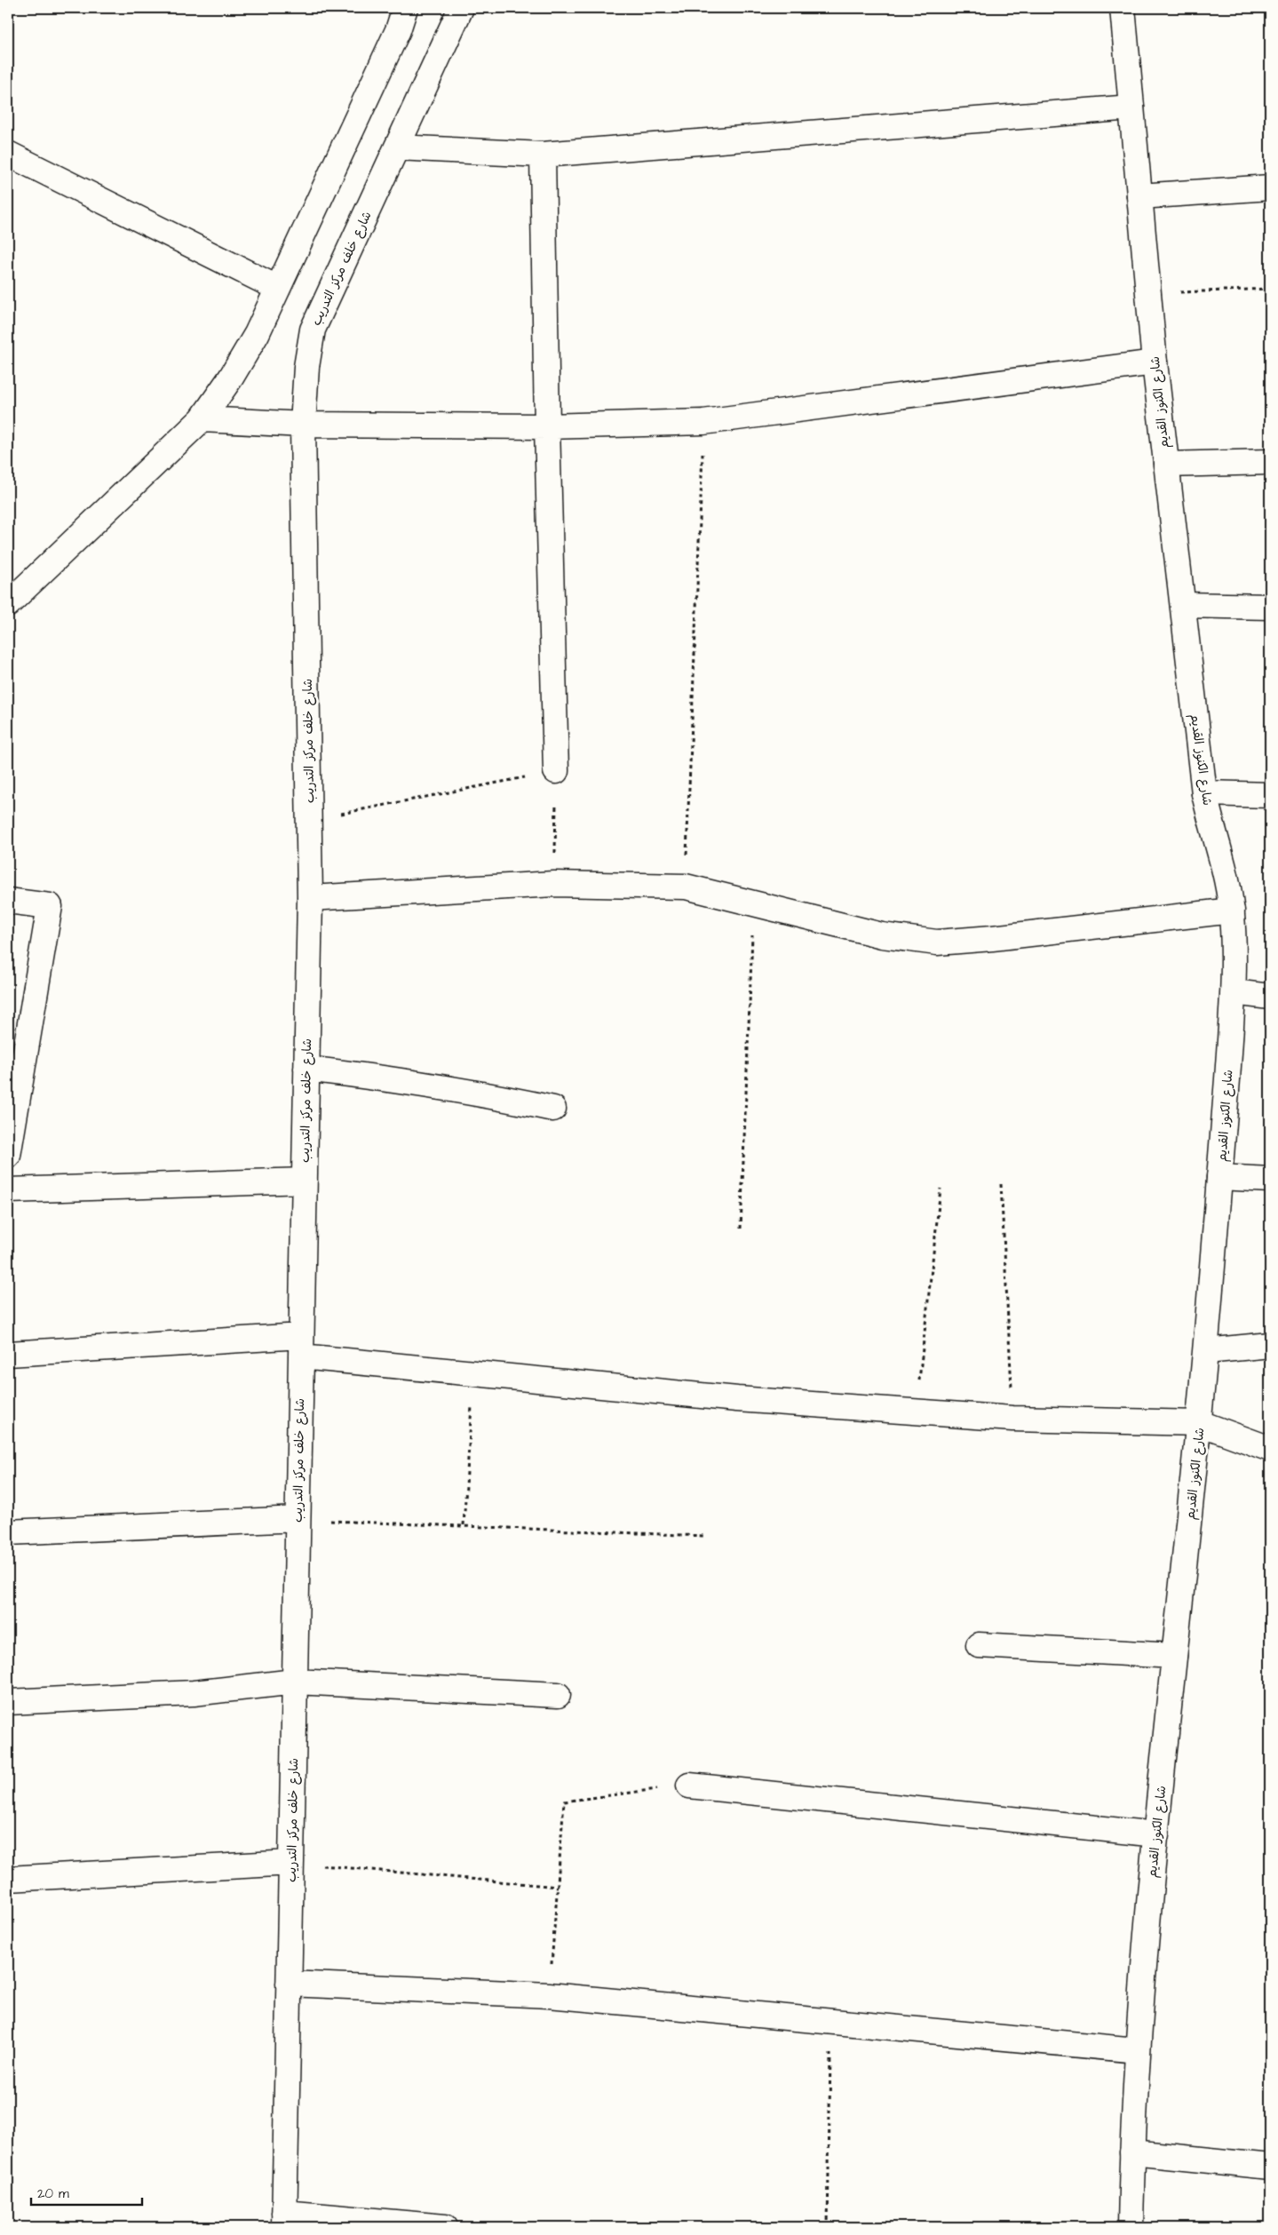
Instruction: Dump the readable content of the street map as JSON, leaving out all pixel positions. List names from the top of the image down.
{
  "streets": {
    "street": ["شارع خلف مركز التدريب", "شارع الكنوز القديم"]
  },
  "scale_bar": "20 m"
}
